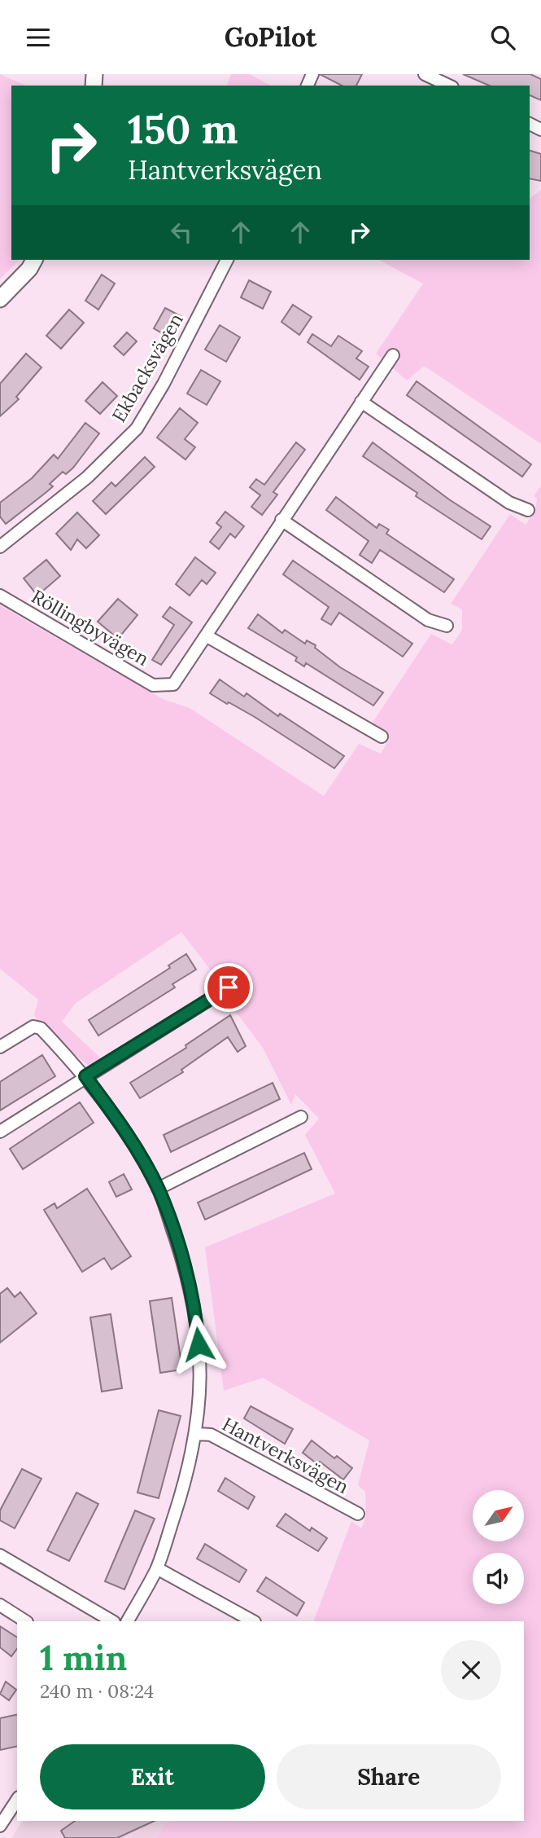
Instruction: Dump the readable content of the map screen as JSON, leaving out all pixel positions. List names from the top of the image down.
{
  "streets": {
    "street": ["Ekbacksvägen", "Röllingbyvägen", "Hantverksvägen"]
  },
  "north": "top right",
  "page": {
    "header": "GoPilot",
    "turn": ["150 m", "Hantverksvägen"],
    "heading": ["1 min", "240 m · 08:24"],
    "buttons": ["Exit", "Share"]
  }
}
